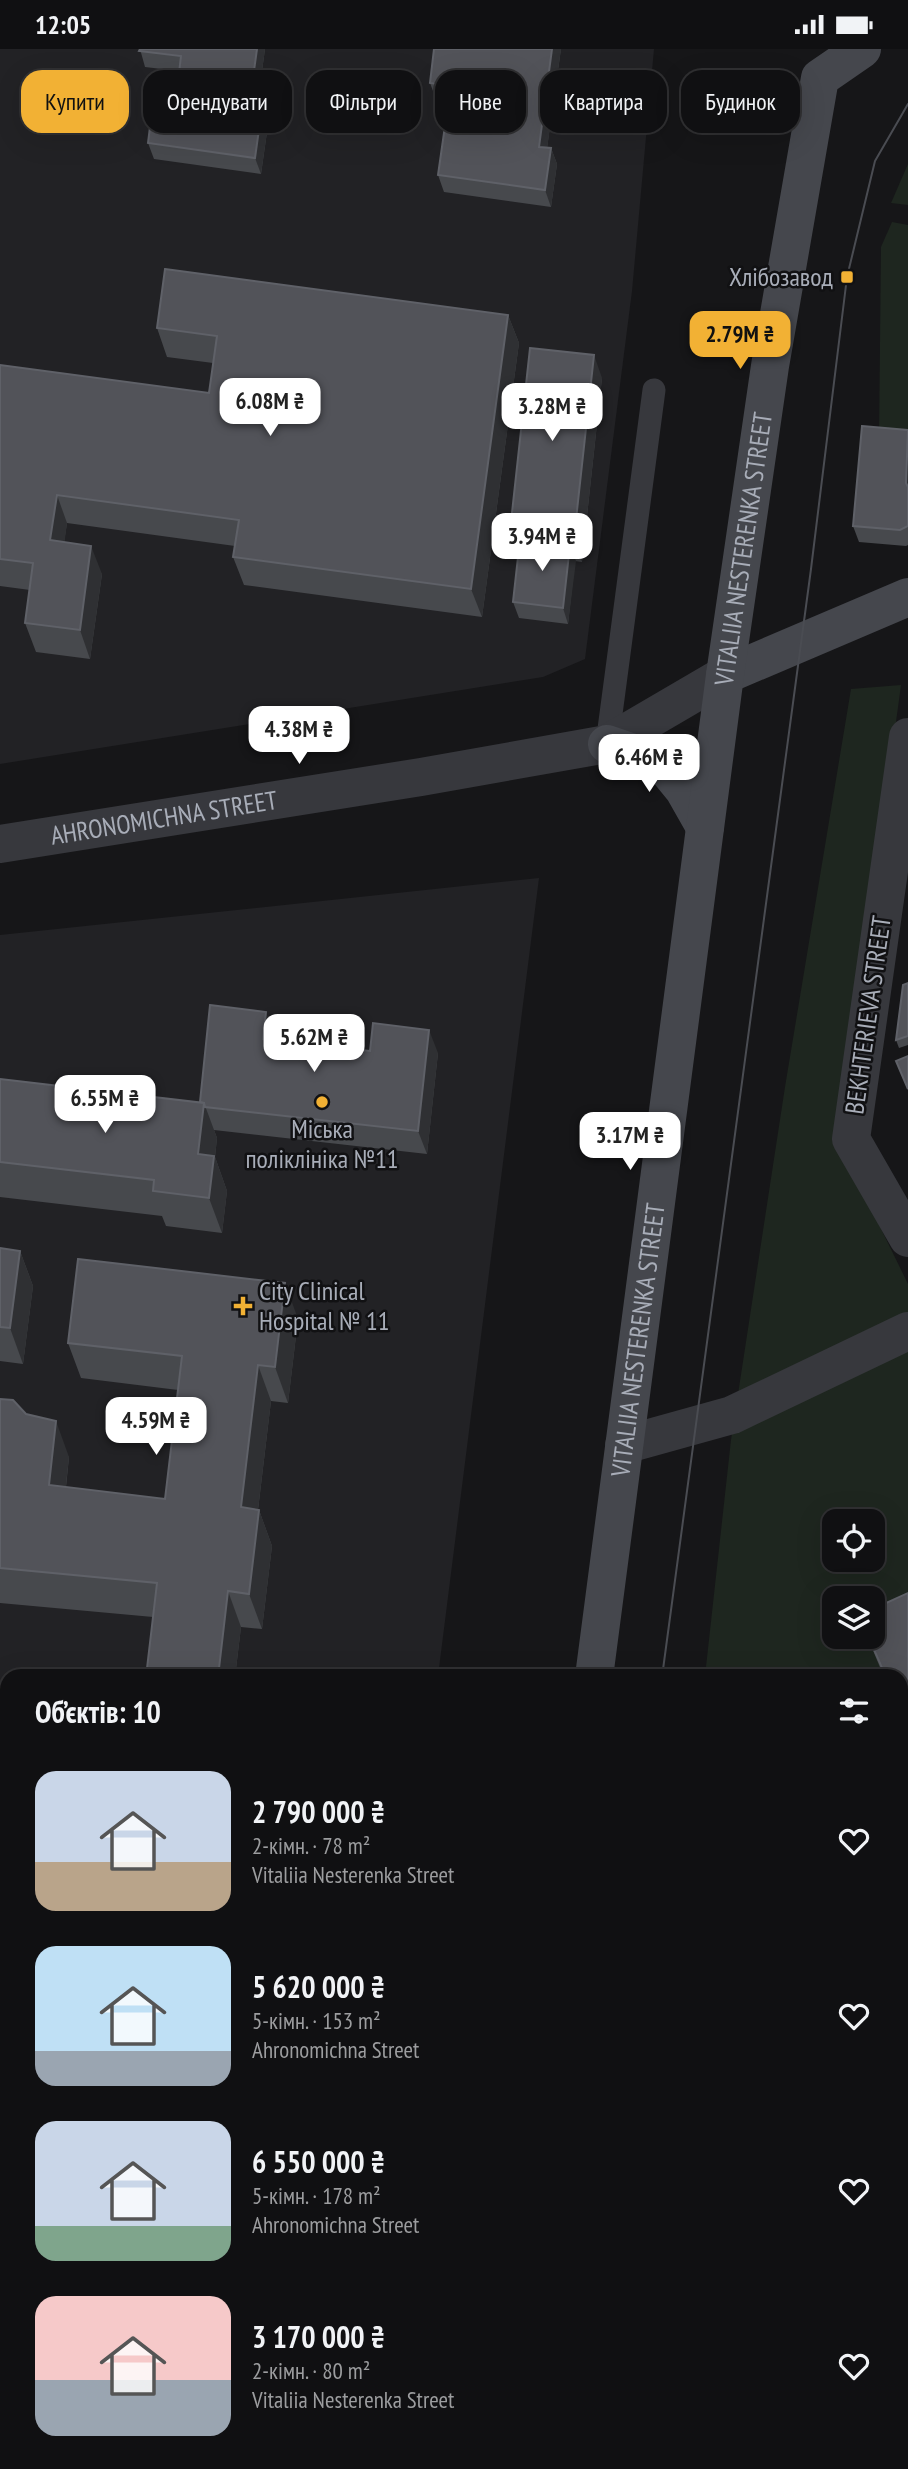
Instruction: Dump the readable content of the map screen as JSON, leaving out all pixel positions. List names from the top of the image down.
{
  "streets": {
    "main road": ["VITALIIA NESTERENKA STREET"],
    "street": ["AHRONOMICHNA STREET", "BEKHTERIEVA STREET"]
  },
  "crossings": [
    ["VITALIIA NESTERENKA STREET", "AHRONOMICHNA STREET"]
  ],
  "places": {
    "transit": ["Хлібозавод"],
    "other": ["Міська поліклініка №11"],
    "health": ["City Clinical Hospital № 11"]
  },
  "page": {
    "status": "12:05",
    "chip": [
      "Купити",
      "Орендувати",
      "Фільтри",
      "Нове",
      "Квартира",
      "Будинок"
    ],
    "price": [
      "2.79M ₴",
      "6.08M ₴",
      "3.28M ₴",
      "3.94M ₴",
      "4.38M ₴",
      "6.46M ₴",
      "5.62M ₴",
      "6.55M ₴",
      "3.17M ₴",
      "4.59M ₴"
    ],
    "heading": "Об’єктів: 10",
    "list": [
      {
        "name": "2 790 000 ₴",
        "note": "2-кімн. · 78 m² · Vitaliia Nesterenka Street"
      },
      {
        "name": "5 620 000 ₴",
        "note": "5-кімн. · 153 m² · Ahronomichna Street"
      },
      {
        "name": "6 550 000 ₴",
        "note": "5-кімн. · 178 m² · Ahronomichna Street"
      },
      {
        "name": "3 170 000 ₴",
        "note": "2-кімн. · 80 m² · Vitaliia Nesterenka Street"
      }
    ]
  }
}
